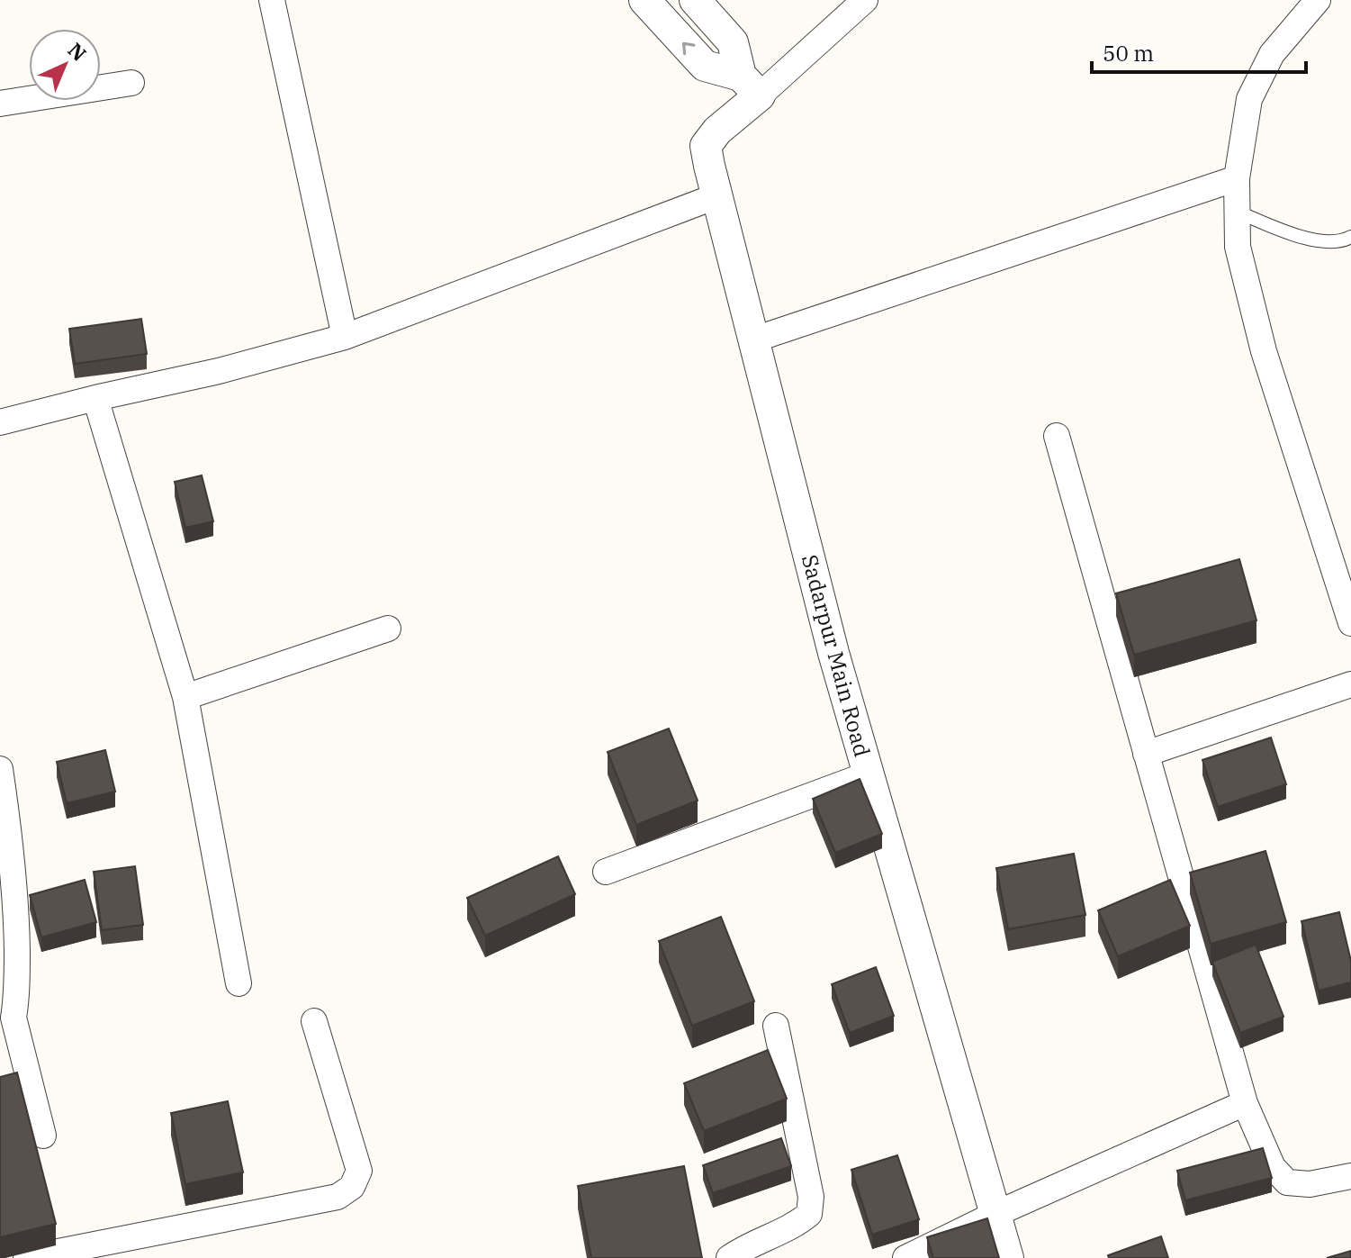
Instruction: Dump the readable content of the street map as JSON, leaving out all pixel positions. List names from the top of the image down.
{
  "streets": {
    "street": ["Sadarpur Main Road"]
  },
  "scale_bar": "50 m",
  "north": "top right"
}
